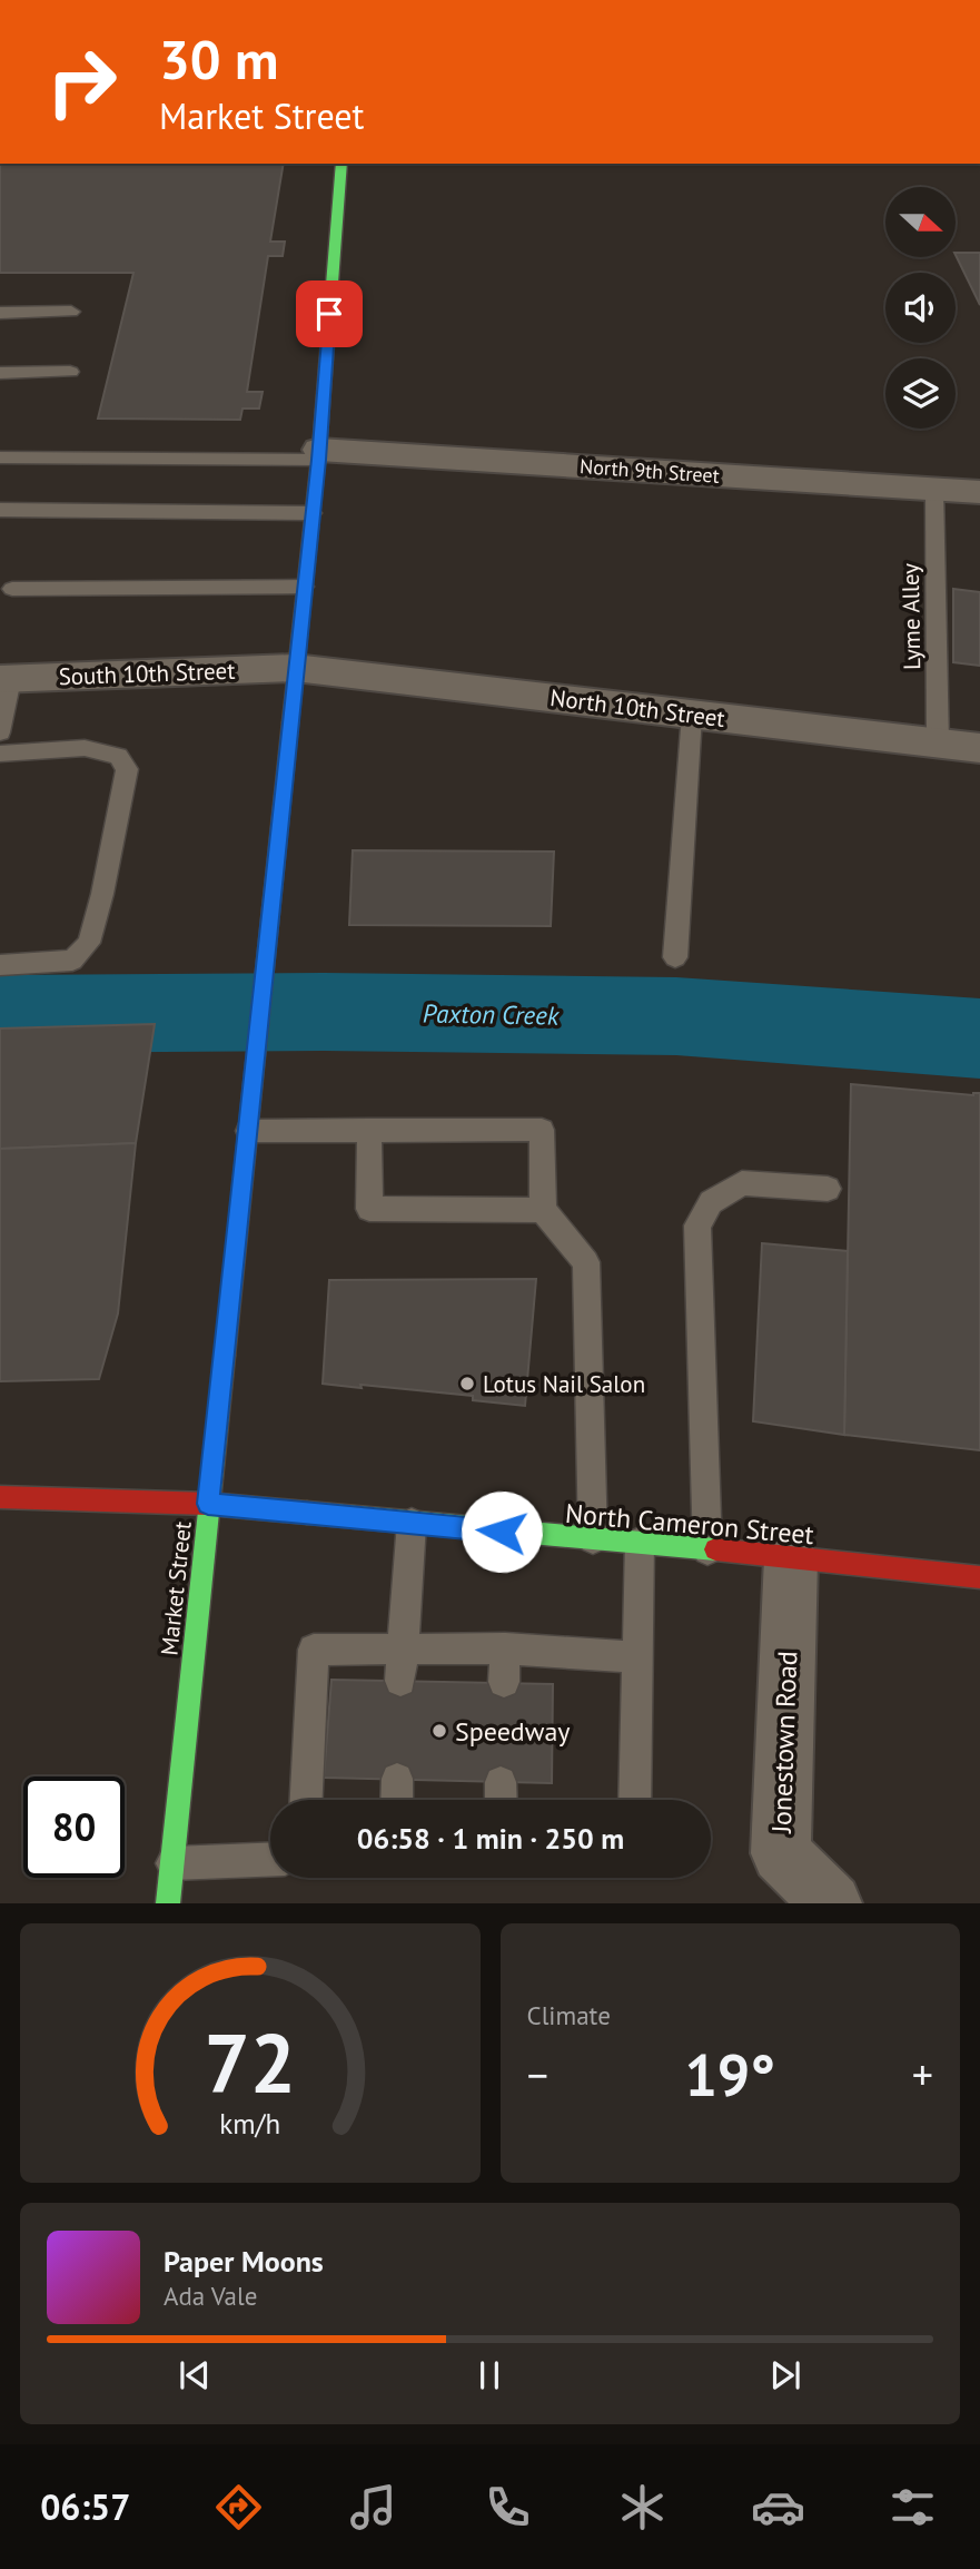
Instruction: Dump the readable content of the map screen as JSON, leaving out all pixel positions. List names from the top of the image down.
{
  "streets": {
    "main road": ["North Cameron Street", "Market Street"],
    "street": [
      "North 9th Street",
      "South 10th Street",
      "North 10th Street",
      "Jonestown Road"
    ],
    "lane": ["Lyme Alley"]
  },
  "crossings": [
    ["North 9th Street", "Lyme Alley"],
    ["North 9th Street", "Market Street"],
    ["Lyme Alley", "North 10th Street"],
    ["South 10th Street", "North 10th Street"],
    ["South 10th Street", "Market Street"],
    ["North 10th Street", "Market Street"],
    ["North Cameron Street", "Market Street"],
    ["North Cameron Street", "Jonestown Road"]
  ],
  "water": ["Paxton Creek"],
  "places": ["Lotus Nail Salon", "Speedway"],
  "north": "right",
  "page": {
    "turn": ["30 m", "Market Street"],
    "limit": "80",
    "trip": "06:58 · 1 min · 250 m",
    "tile": "Climate",
    "heat": ["−", "19°", "+"],
    "song": ["Paper Moons", "Ada Vale"],
    "tabs": "06:57",
    "gauge": ["72", "km/h"]
  }
}
